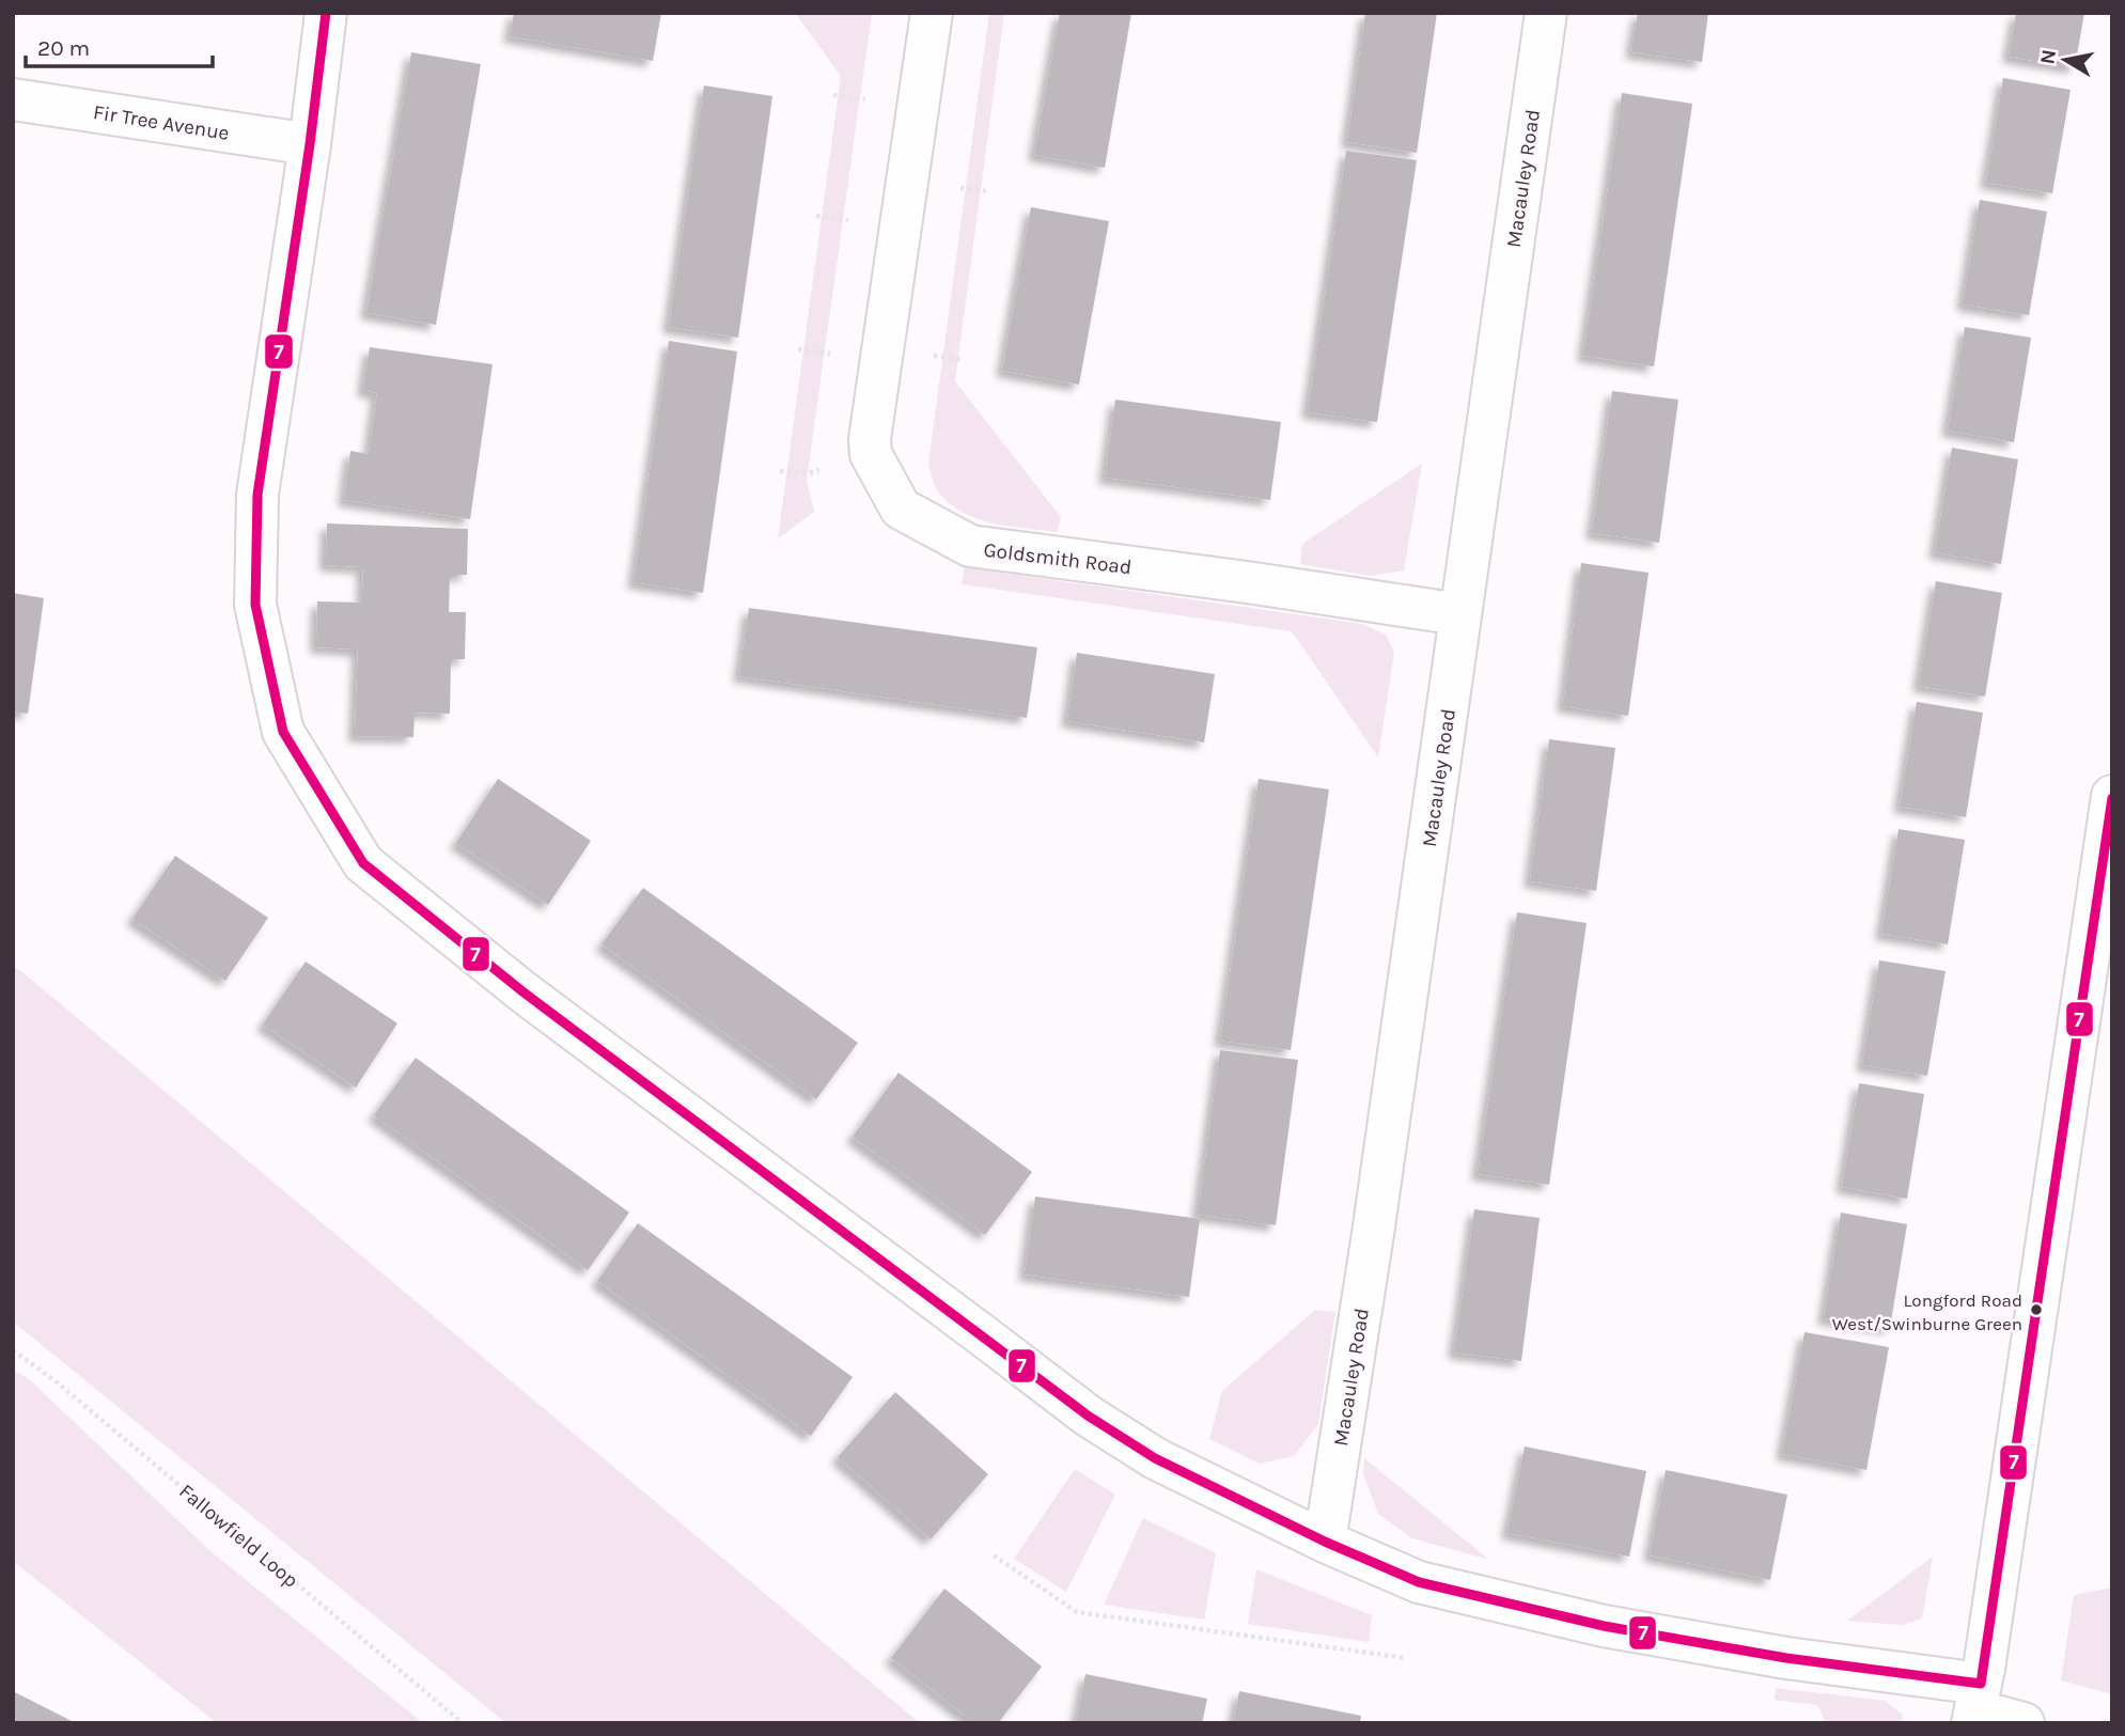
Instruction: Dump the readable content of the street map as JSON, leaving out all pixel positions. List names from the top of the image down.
{
  "streets": {
    "street": ["Fir Tree Avenue", "Macauley Road", "Goldsmith Road"],
    "path": ["Fallowfield Loop"]
  },
  "crossings": [
    ["Macauley Road", "Goldsmith Road"]
  ],
  "places": ["Longford Road West/Swinburne Green"],
  "lines": ["transit line 7"],
  "scale_bar": "20 m",
  "north": "left"
}
